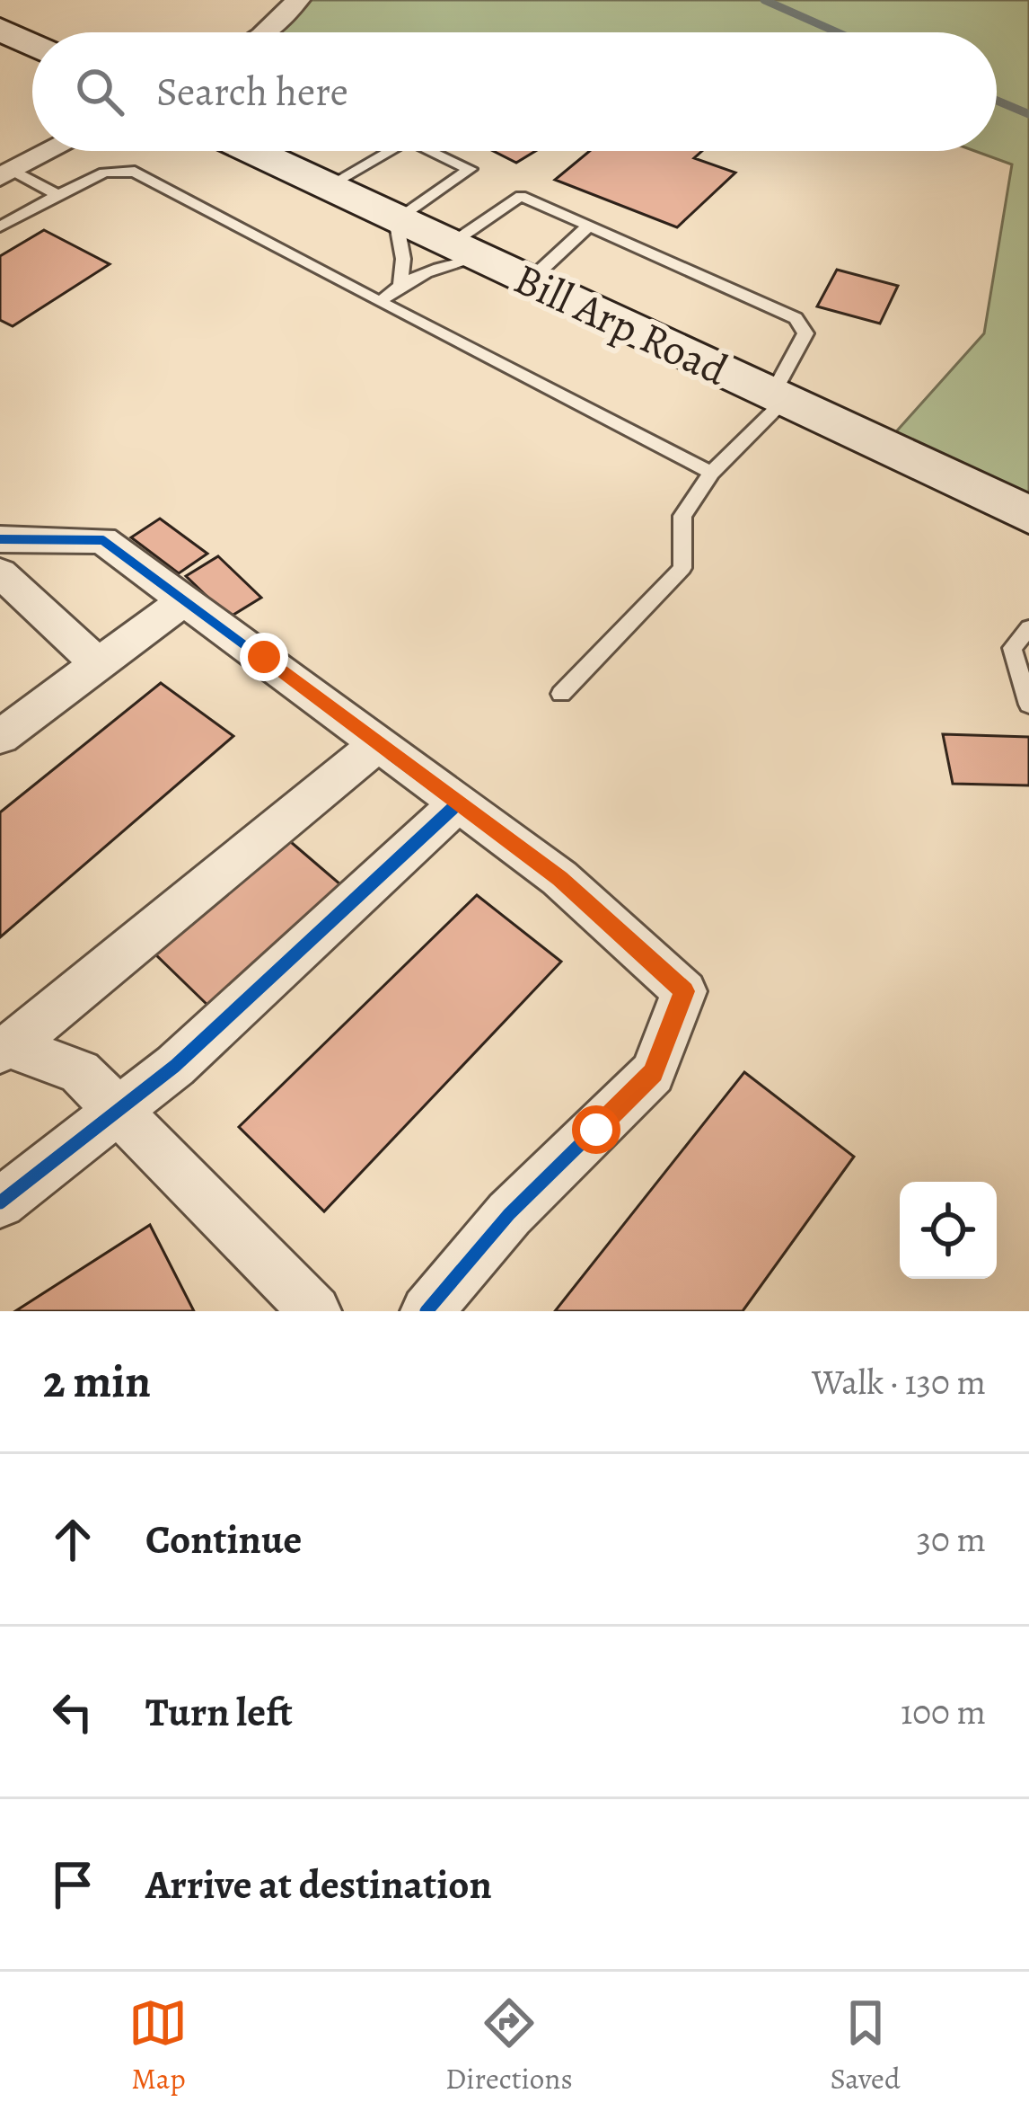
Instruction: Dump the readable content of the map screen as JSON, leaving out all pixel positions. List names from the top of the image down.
{
  "streets": {
    "main road": ["Bill Arp Road"]
  },
  "page": {
    "search": "Search here",
    "heading": ["2 min", "Walk · 130 m"],
    "list": [
      ["Continue", "30 m"],
      ["Turn left", "100 m"],
      "Arrive at destination"
    ],
    "nav": ["Map", "Directions", "Saved"]
  }
}
